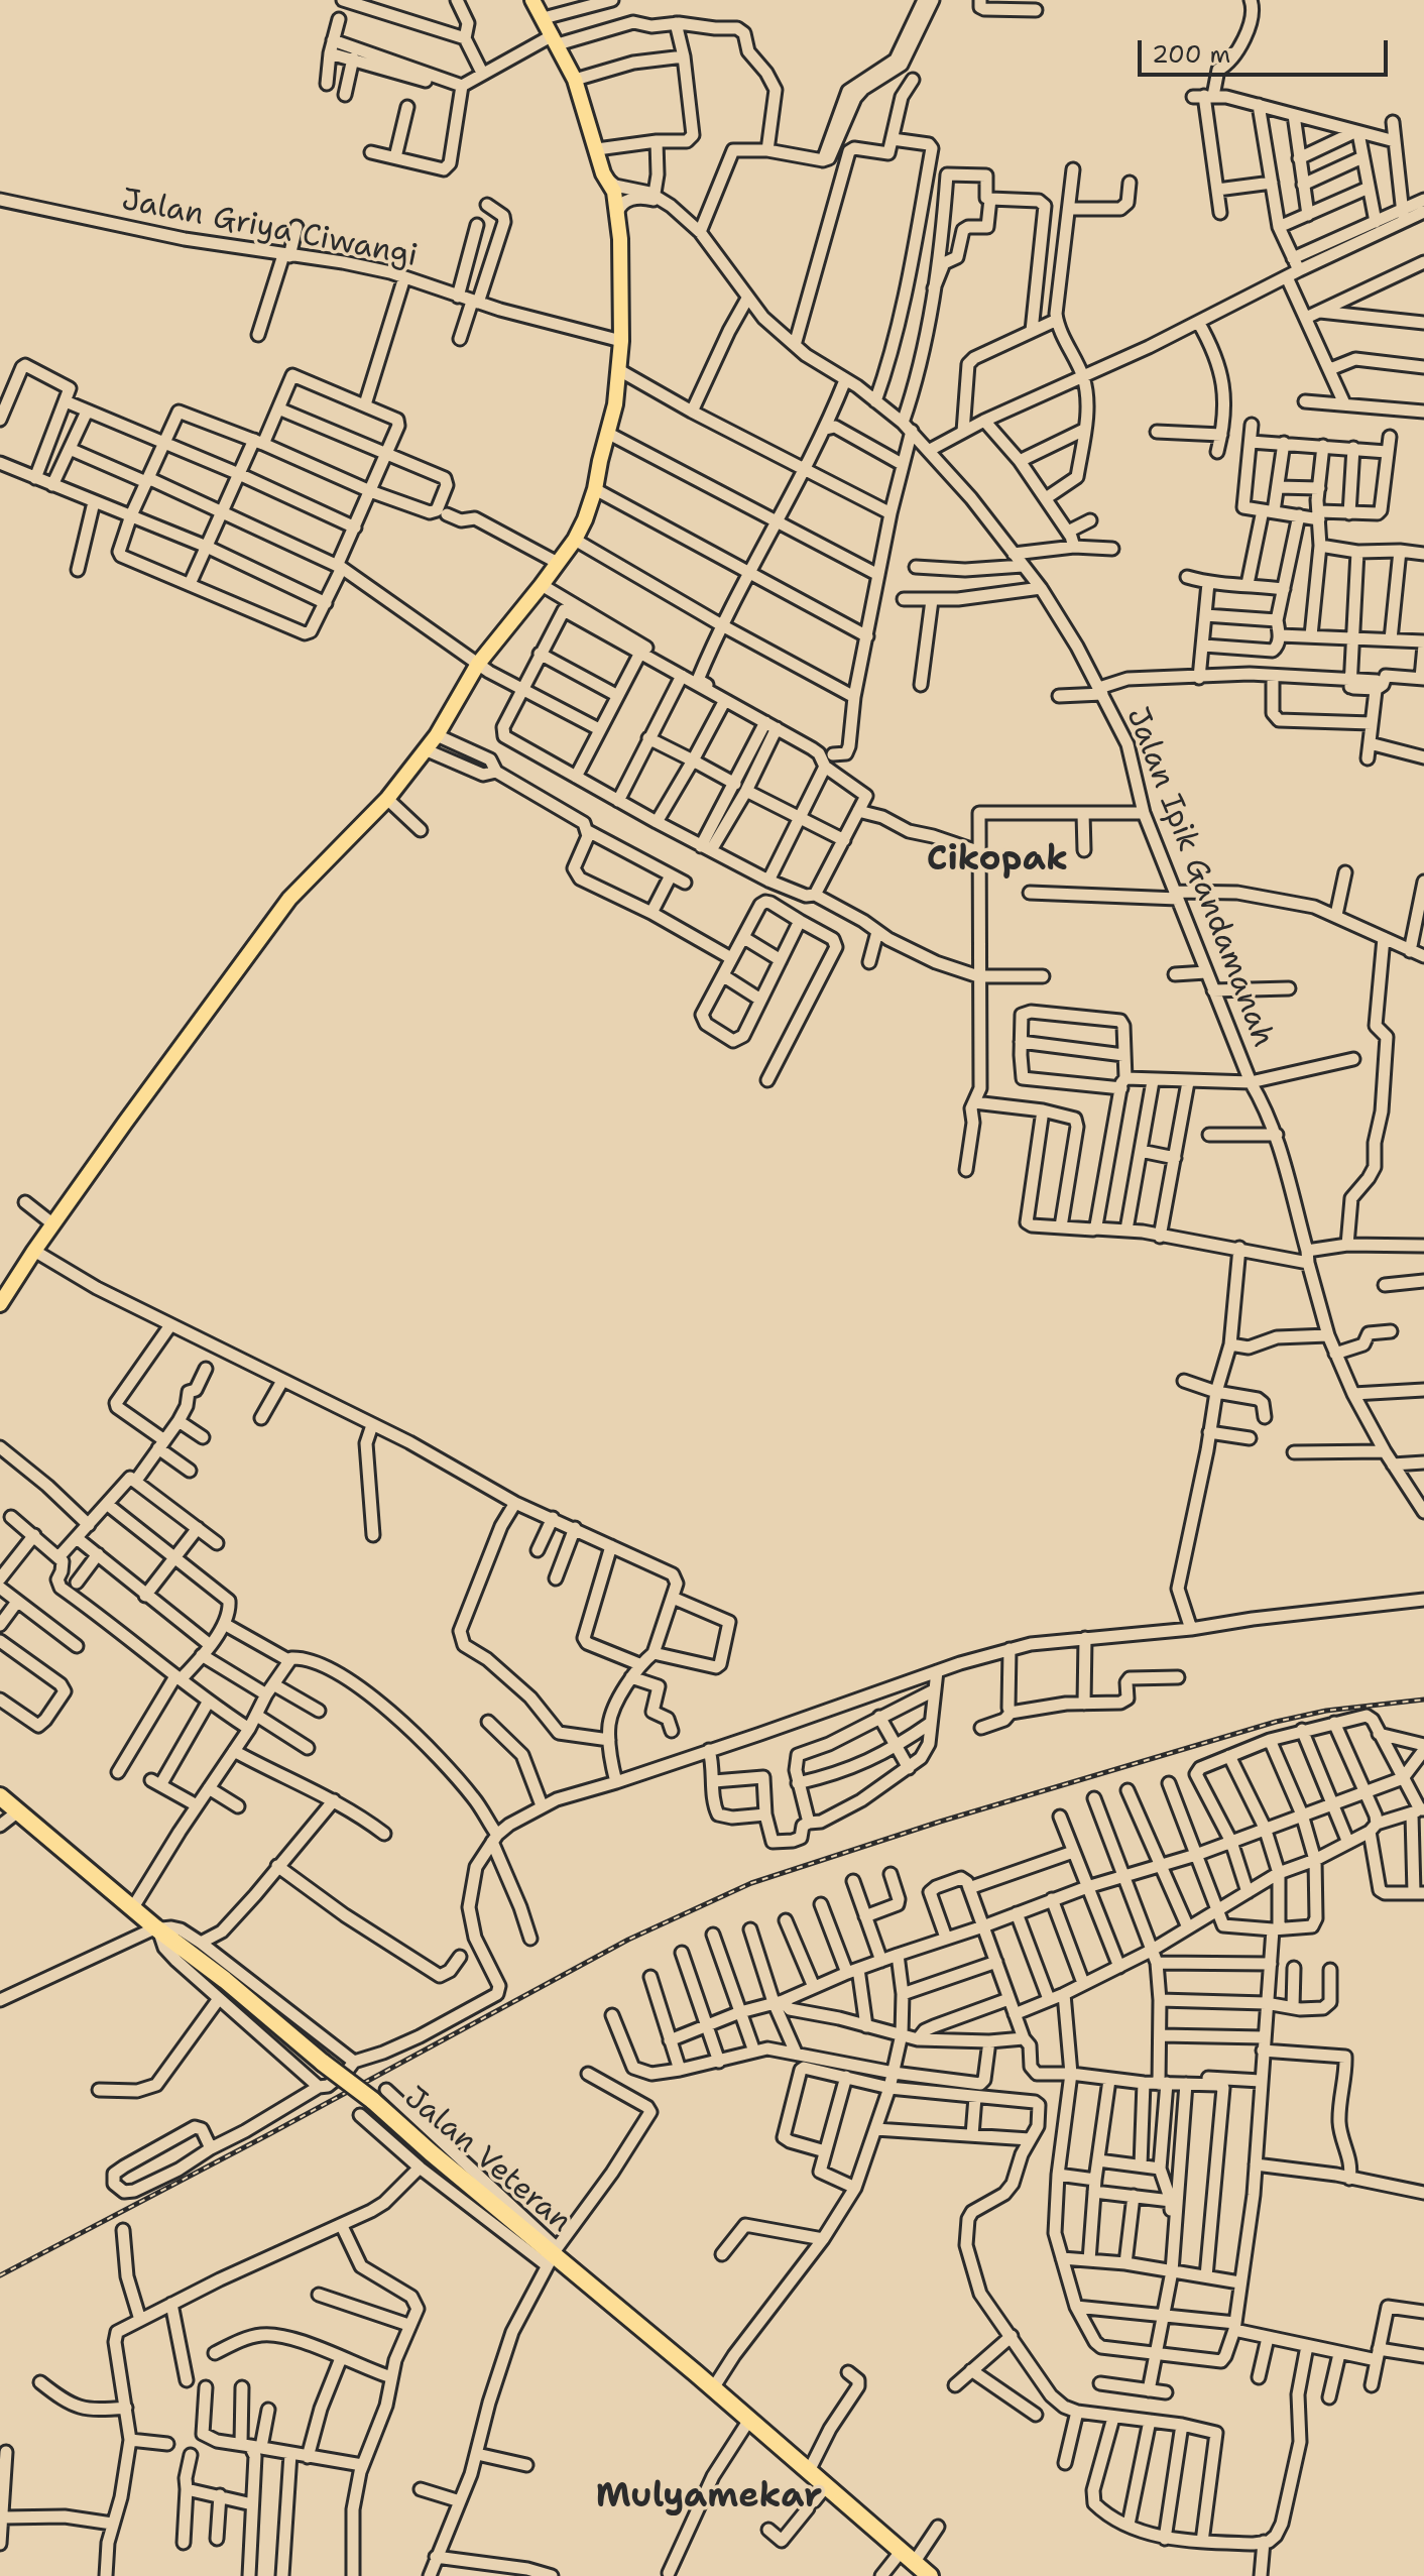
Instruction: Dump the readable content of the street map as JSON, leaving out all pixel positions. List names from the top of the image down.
{
  "streets": {
    "highway": ["Jalan Veteran"],
    "street": ["Jalan Griya Ciwangi", "Jalan Ipik Gandamanah"]
  },
  "districts": ["Cikopak", "Mulyamekar"],
  "scale_bar": "200 m"
}
